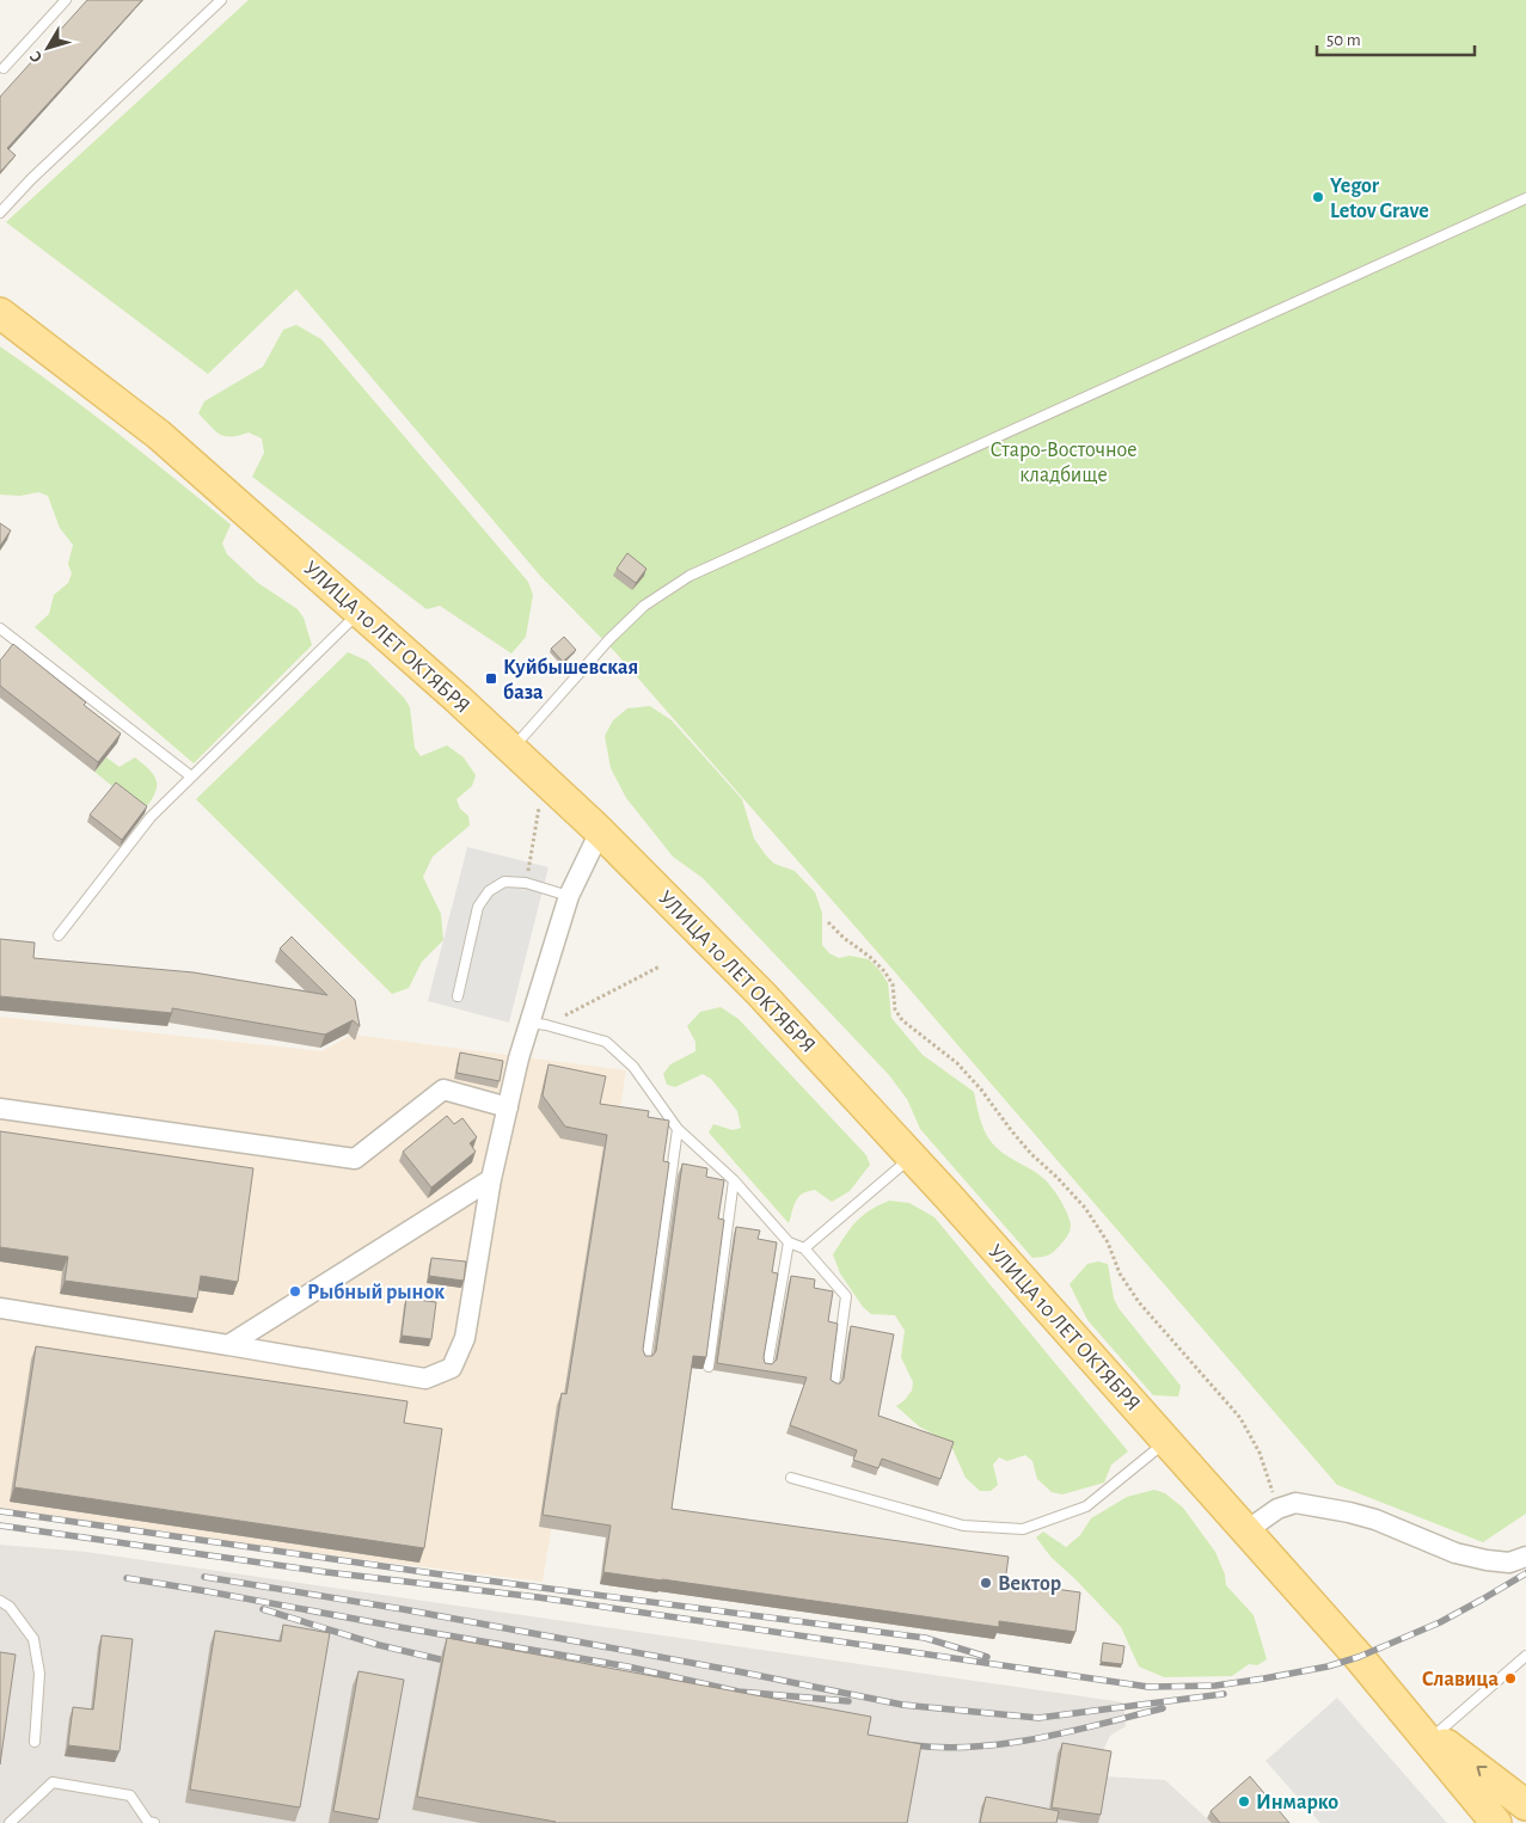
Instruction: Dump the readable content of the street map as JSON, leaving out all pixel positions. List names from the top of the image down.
{
  "streets": {
    "main road": ["УЛИЦА 10 ЛЕТ ОКТЯБРЯ"]
  },
  "parks": ["Старо-Восточное кладбище"],
  "places": {
    "other": [
      "Yegor Letov Grave",
      "Рыбный рынок",
      "Вектор",
      "Славица",
      "Инмарко"
    ],
    "transit": ["Куйбышевская база"]
  },
  "scale_bar": "50 m",
  "north": "bottom left"
}
